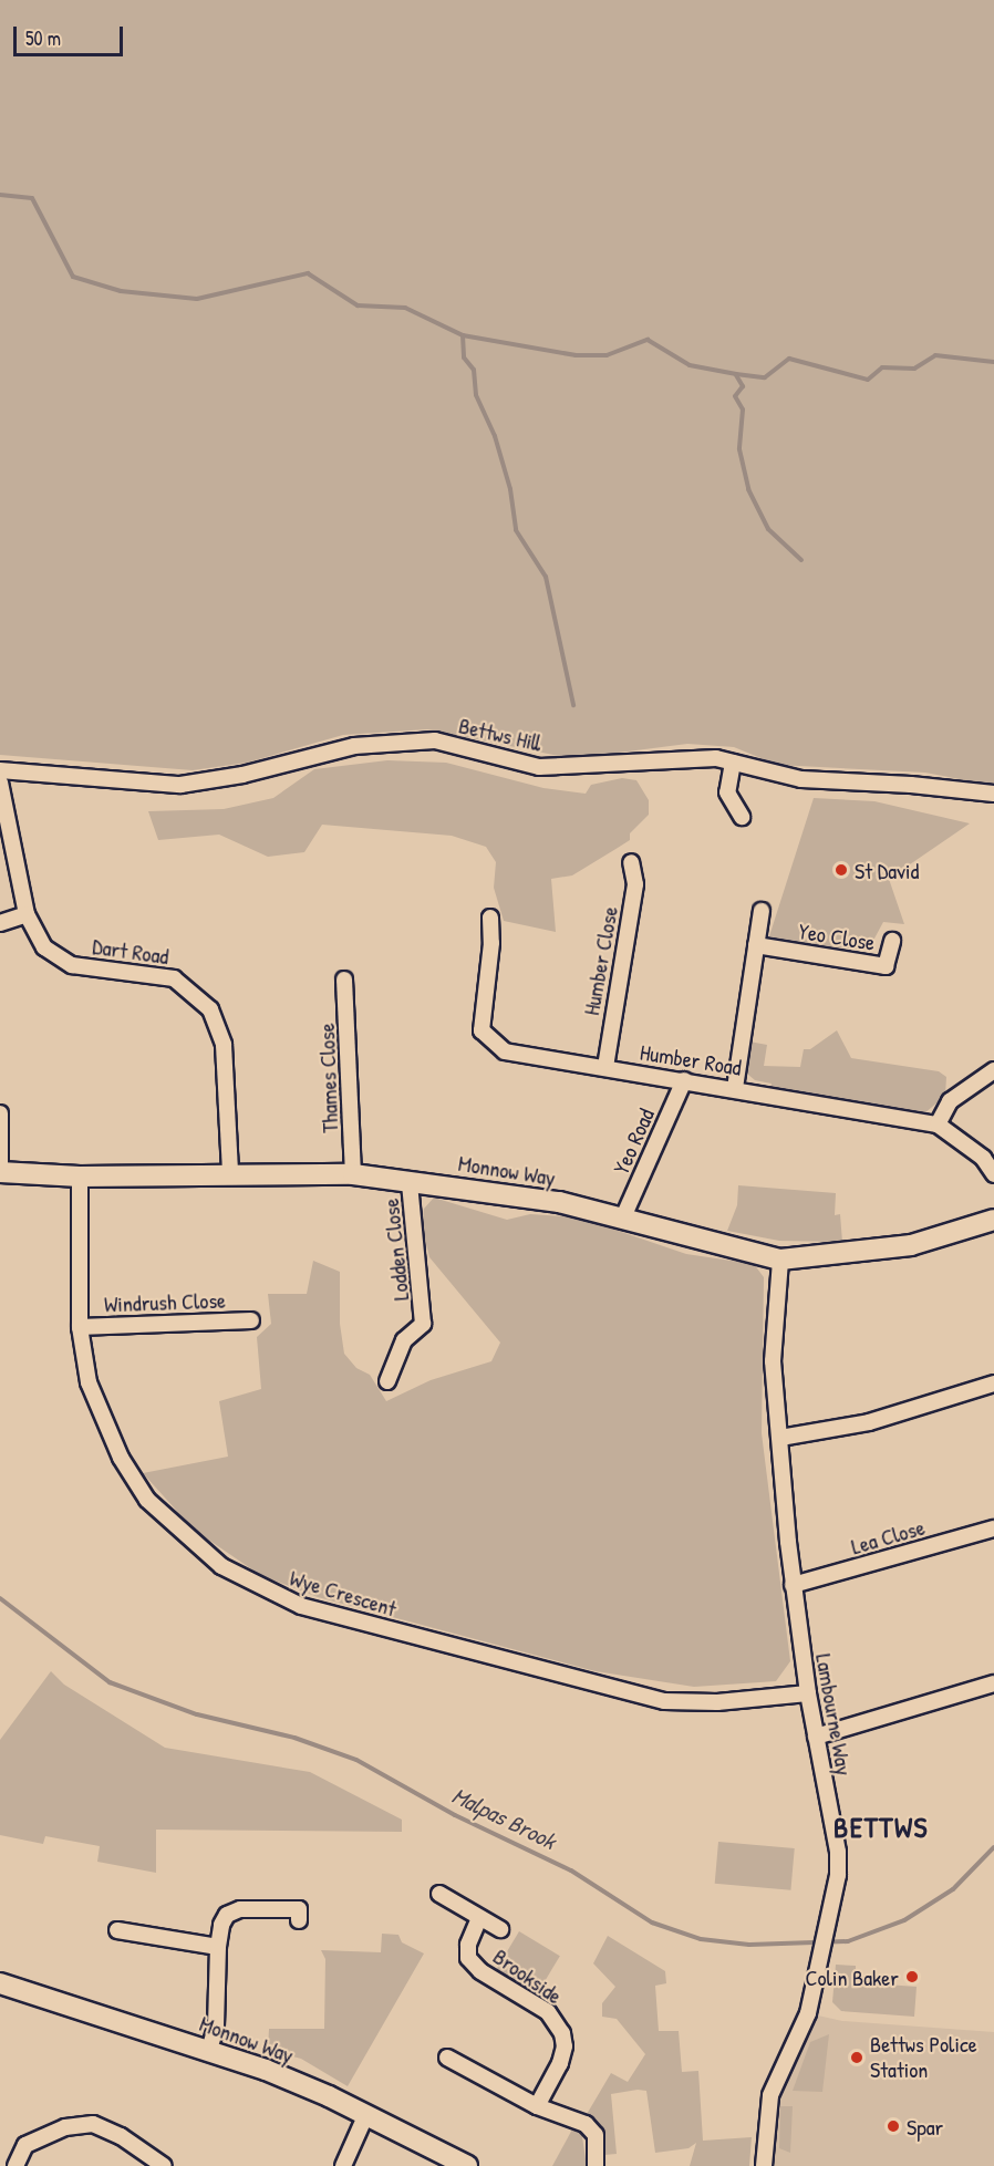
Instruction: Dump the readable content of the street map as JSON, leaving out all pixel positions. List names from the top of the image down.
{
  "streets": {
    "street": [
      "Bettws Hill",
      "Yeo Close",
      "Dart Road",
      "Humber Close",
      "Humber Road",
      "Thames Close",
      "Yeo Road",
      "Monnow Way",
      "Lodden Close",
      "Windrush Close",
      "Lea Close",
      "Wye Crescent",
      "Lambourne Way",
      "Brookside"
    ]
  },
  "crossings": [
    ["Dart Road", "Monnow Way"],
    ["Humber Close", "Humber Road"],
    ["Humber Road", "Yeo Road"],
    ["Thames Close", "Monnow Way"],
    ["Yeo Road", "Monnow Way"],
    ["Monnow Way", "Lodden Close"],
    ["Monnow Way", "Wye Crescent"],
    ["Monnow Way", "Lambourne Way"],
    ["Windrush Close", "Wye Crescent"],
    ["Lea Close", "Lambourne Way"],
    ["Wye Crescent", "Lambourne Way"]
  ],
  "districts": ["BETTWS"],
  "water": ["Malpas Brook"],
  "places": [
    "St David",
    "Colin Baker",
    "Bettws Police Station",
    "Spar"
  ],
  "scale_bar": "50 m"
}
